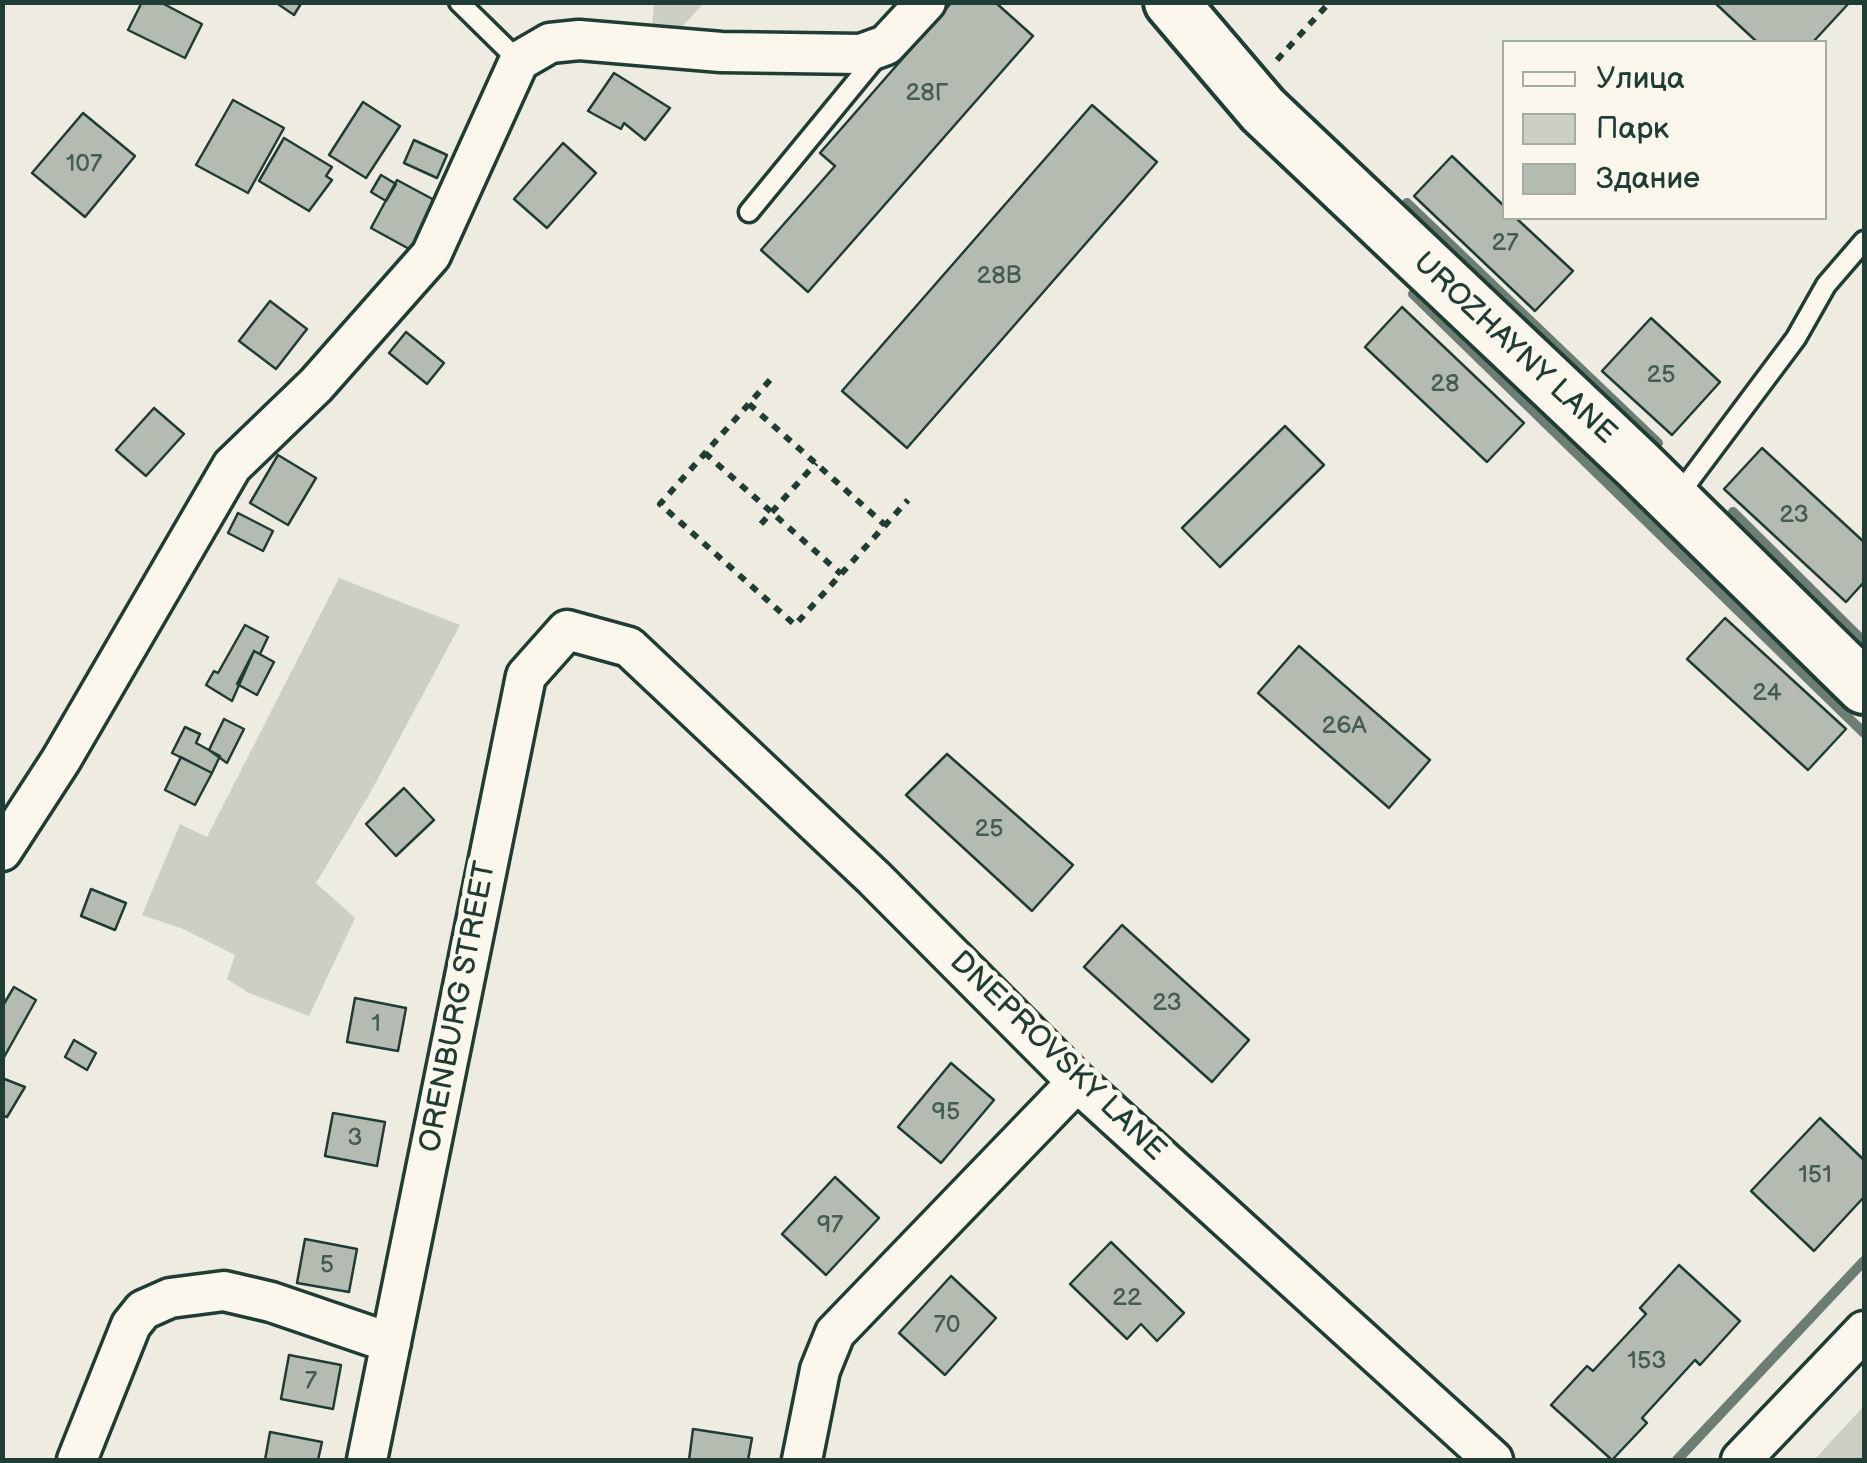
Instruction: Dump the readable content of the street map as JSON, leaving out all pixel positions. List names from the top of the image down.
{
  "streets": {
    "street": ["UROZHAYNY LANE", "ORENBURG STREET", "DNEPROVSKY LANE"]
  },
  "crossings": [
    ["ORENBURG STREET", "DNEPROVSKY LANE"]
  ],
  "house_numbers": [
    "28Г",
    "107",
    "27",
    "28В",
    "25",
    "28",
    "23",
    "24",
    "26А",
    "25",
    "23",
    "1",
    "95",
    "3",
    "151",
    "97",
    "5",
    "22",
    "70",
    "153",
    "7"
  ],
  "legend": ["Улица", "Парк", "Здание"]
}
